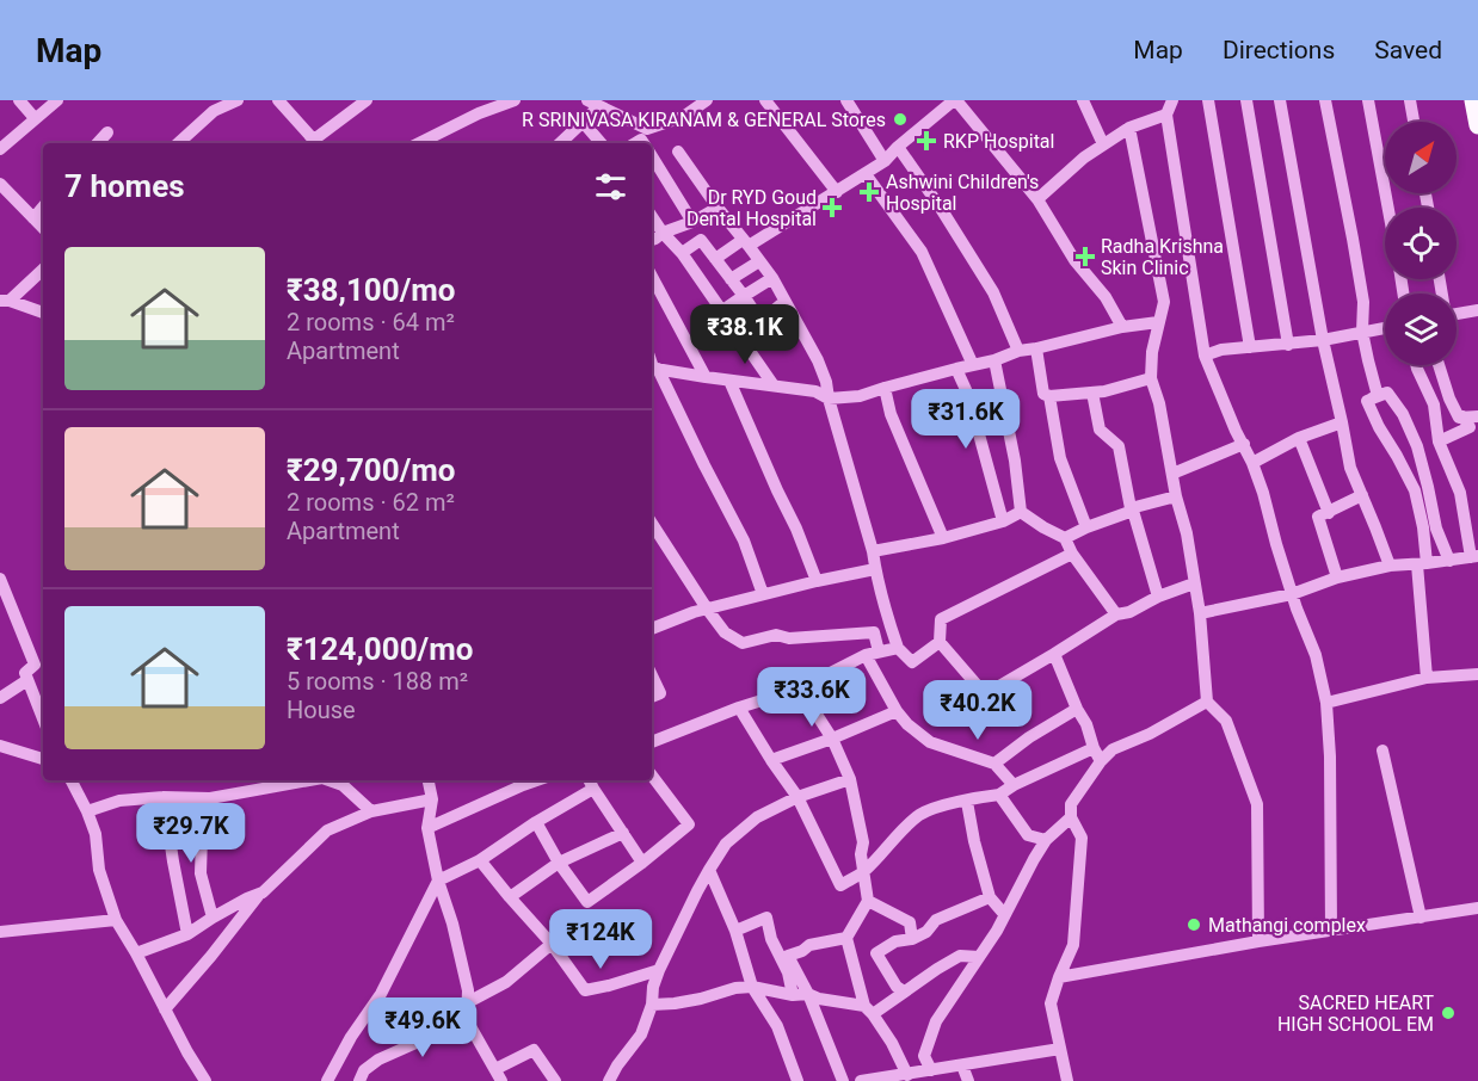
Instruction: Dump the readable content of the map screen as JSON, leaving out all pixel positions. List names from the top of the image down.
{
  "places": {
    "other": ["R SRINIVASA KIRANAM & GENERAL Stores", "Mathangi complex", "SACRED HEART HIGH SCHOOL EM"],
    "health": [
      "RKP Hospital",
      "Ashwini Children's Hospital",
      "Dr RYD Goud Dental Hospital",
      "Radha Krishna Skin Clinic"
    ]
  },
  "north": "top right",
  "page": {
    "header": "Map",
    "nav": ["Map", "Directions", "Saved"],
    "heading": "7 homes",
    "list": [
      {
        "name": "₹38,100/mo",
        "note": "2 rooms · 64 m² · Apartment"
      },
      {
        "name": "₹29,700/mo",
        "note": "2 rooms · 62 m² · Apartment"
      },
      {
        "name": "₹124,000/mo",
        "note": "5 rooms · 188 m² · House"
      }
    ],
    "price": [
      "₹38.1K",
      "₹31.6K",
      "₹33.6K",
      "₹40.2K",
      "₹29.7K",
      "₹124K",
      "₹49.6K"
    ]
  }
}
